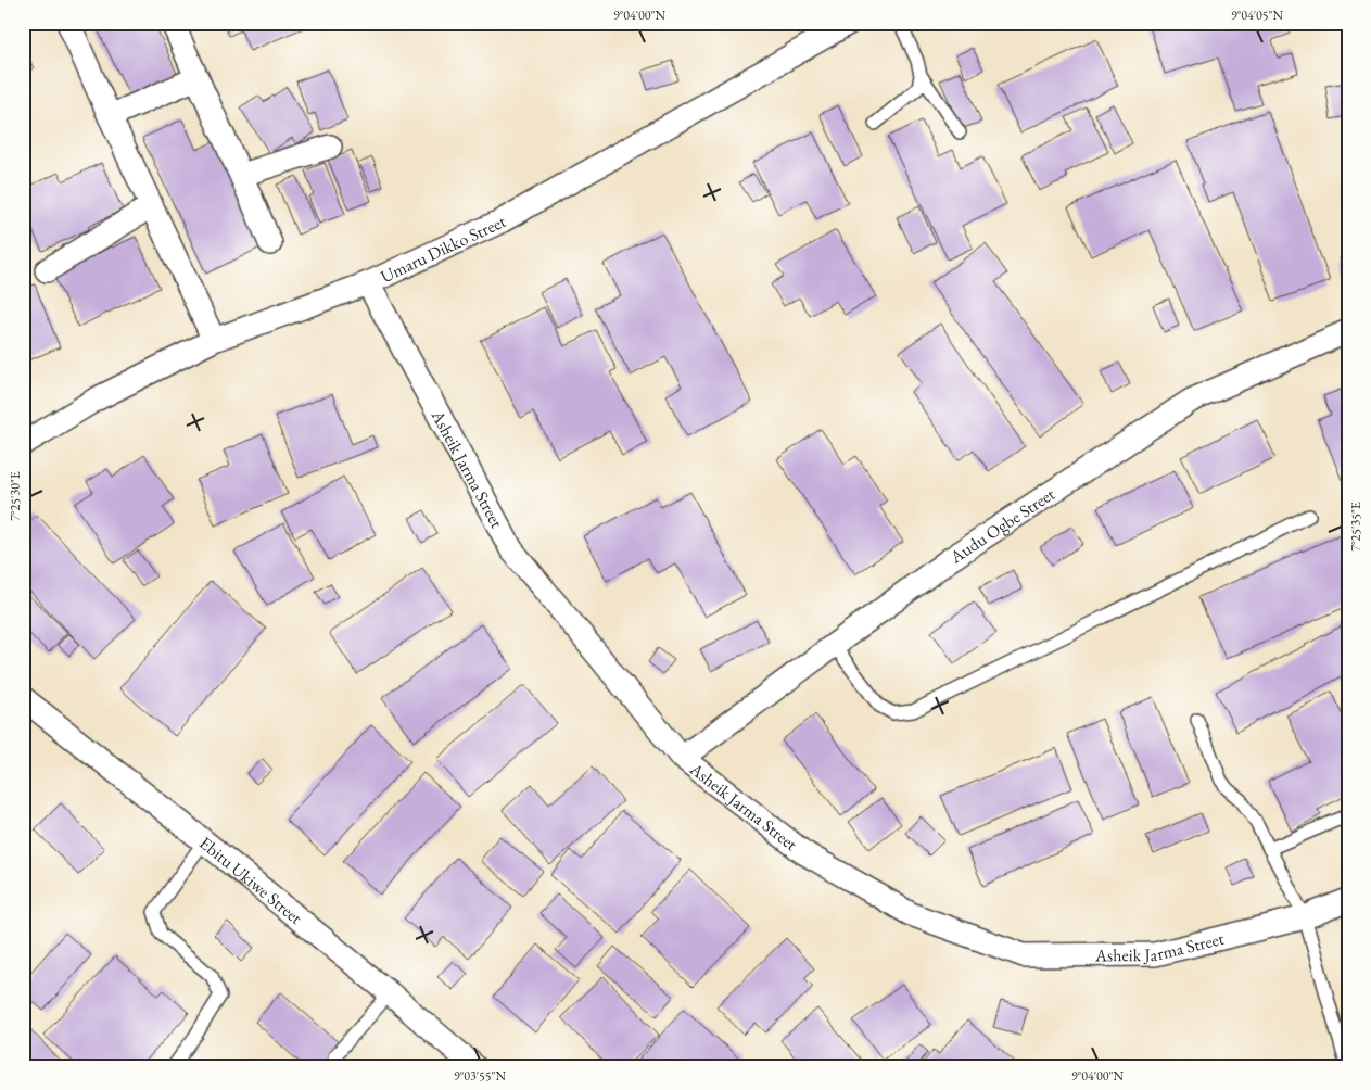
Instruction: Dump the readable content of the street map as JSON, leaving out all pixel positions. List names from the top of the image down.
{
  "streets": {
    "street": [
      "Umaru Dikko Street",
      "Asheik Jarma Street",
      "Audu Ogbe Street",
      "Ebitu Ukiwe Street"
    ]
  },
  "crossings": [
    ["Umaru Dikko Street", "Asheik Jarma Street"],
    ["Asheik Jarma Street", "Audu Ogbe Street"]
  ],
  "coordinates": [
    "9°04'00\"N",
    "9°04'05\"N",
    "7°25'30\"E",
    "7°25'35\"E",
    "9°03'55\"N"
  ]
}
